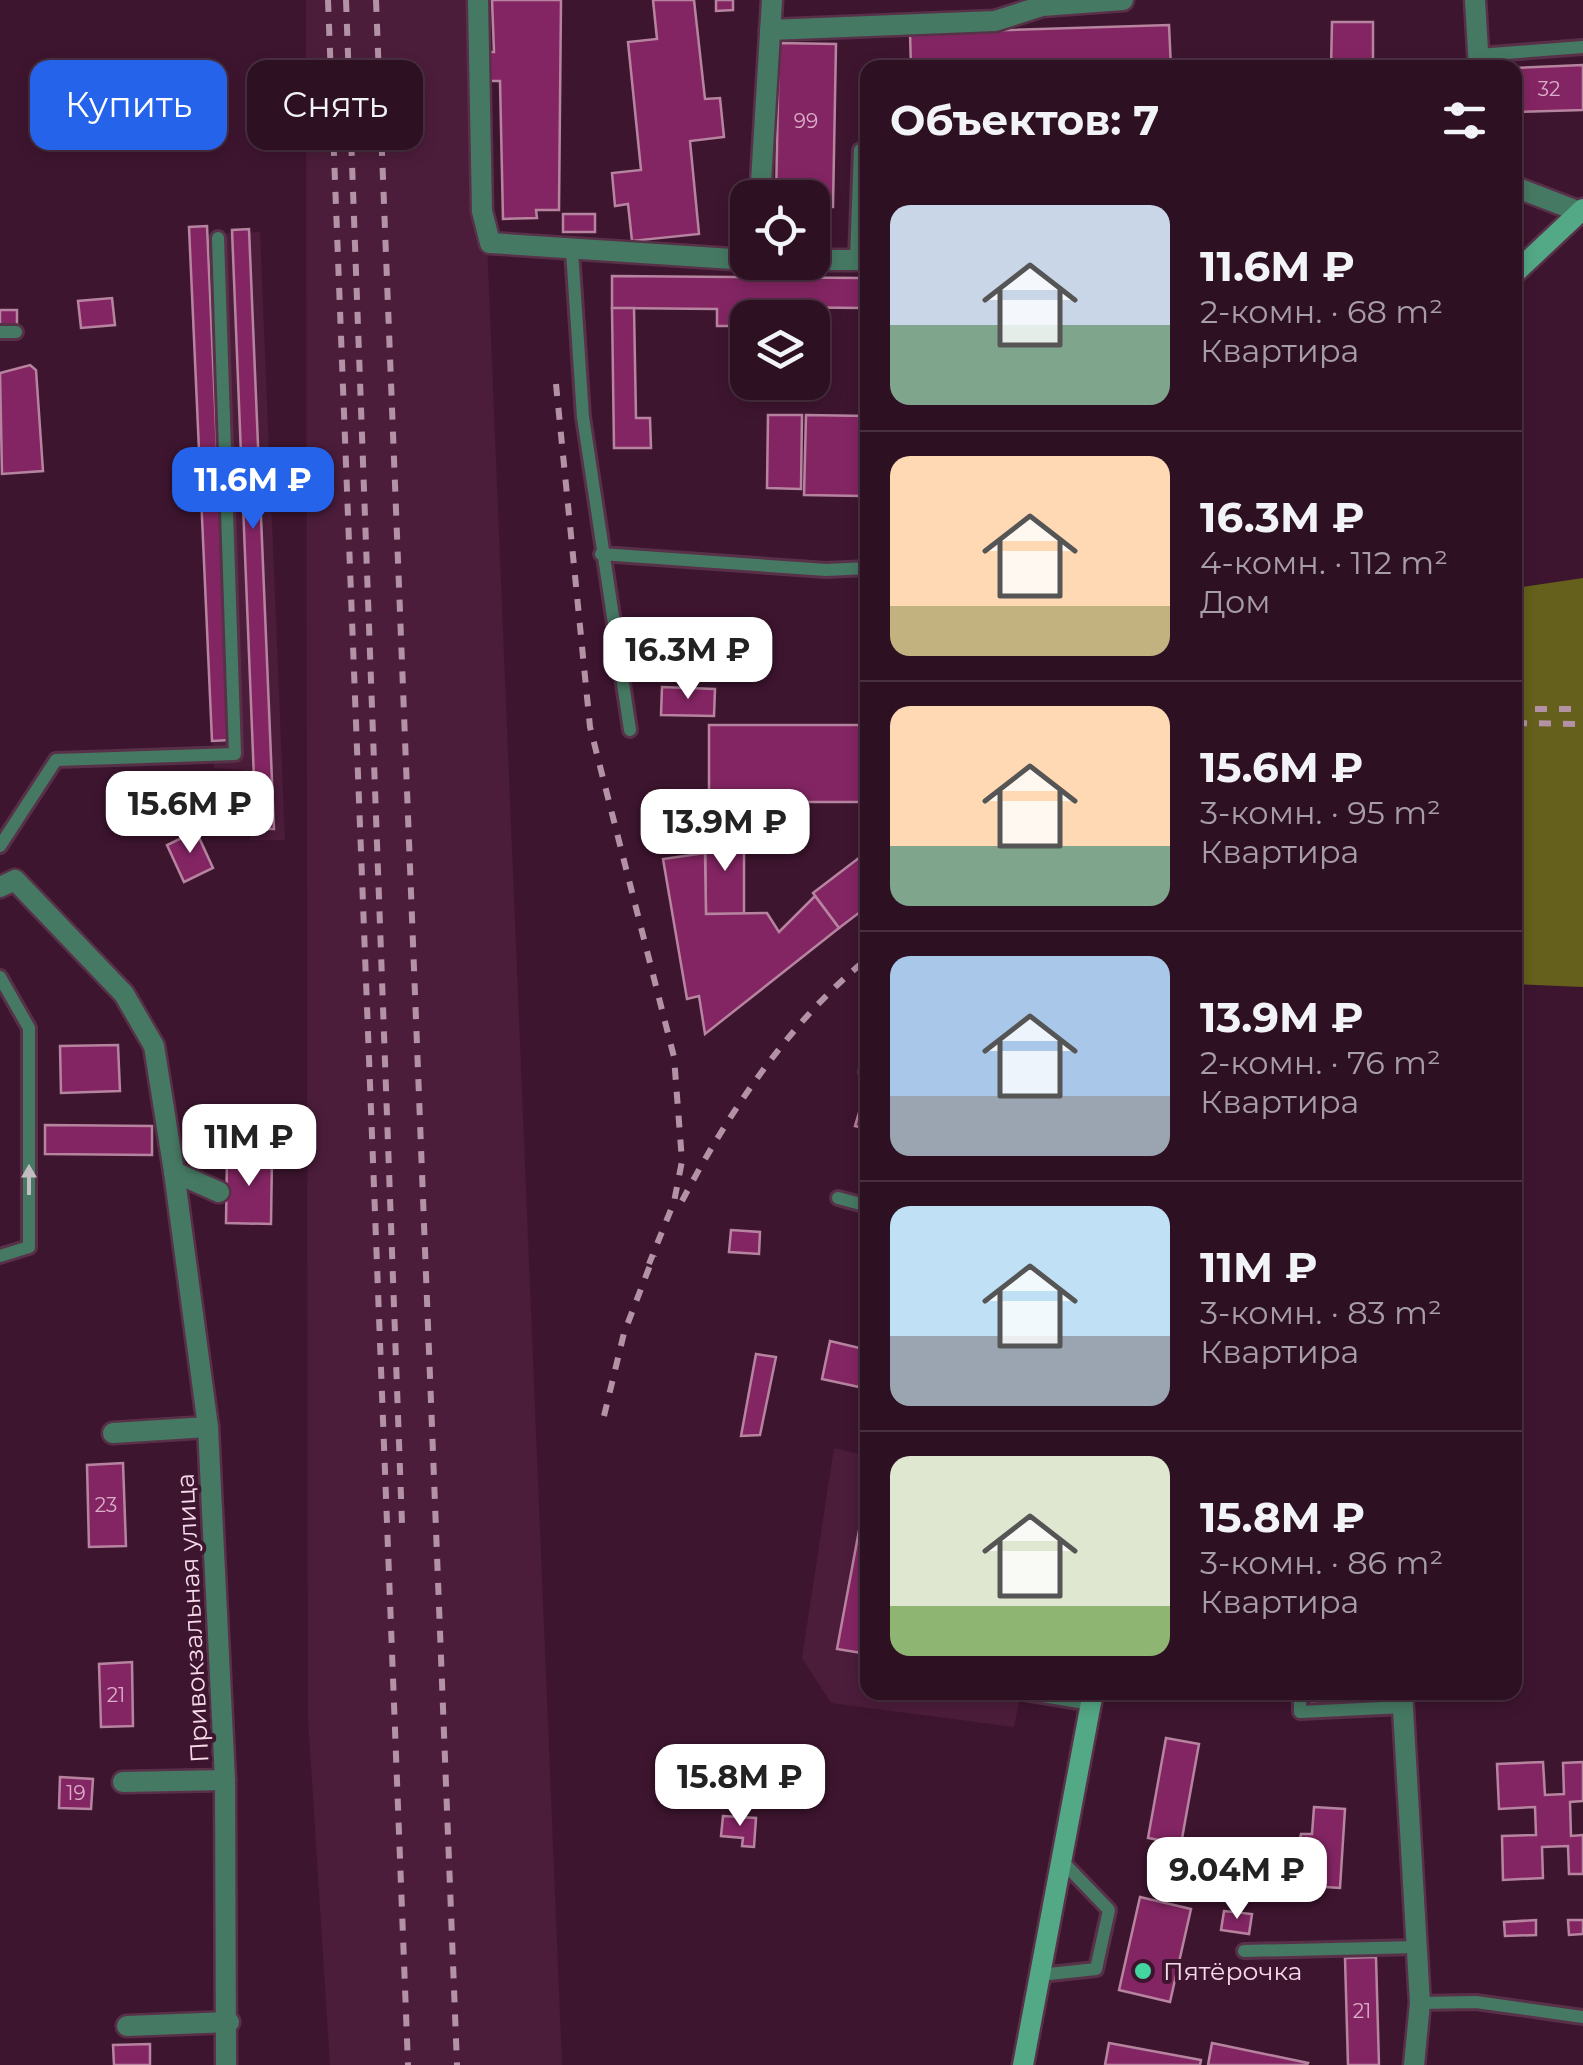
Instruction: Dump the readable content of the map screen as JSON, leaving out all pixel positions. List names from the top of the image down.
{
  "streets": {
    "street": ["Привокзальная улица"]
  },
  "places": ["Пятёрочка"],
  "house_numbers": [
    "32",
    "99",
    "23",
    "21",
    "19",
    "21"
  ],
  "page": {
    "chip": ["Купить", "Снять"],
    "heading": "Объектов: 7",
    "list": [
      {
        "name": "11.6M ₽",
        "note": "2-комн. · 68 m² · Квартира"
      },
      {
        "name": "16.3M ₽",
        "note": "4-комн. · 112 m² · Дом"
      },
      {
        "name": "15.6M ₽",
        "note": "3-комн. · 95 m² · Квартира"
      },
      {
        "name": "13.9M ₽",
        "note": "2-комн. · 76 m² · Квартира"
      },
      {
        "name": "11M ₽",
        "note": "3-комн. · 83 m² · Квартира"
      },
      {
        "name": "15.8M ₽",
        "note": "3-комн. · 86 m² · Квартира"
      }
    ],
    "price": [
      "11.6M ₽",
      "16.3M ₽",
      "15.6M ₽",
      "13.9M ₽",
      "11M ₽",
      "15.8M ₽",
      "9.04M ₽"
    ]
  }
}
